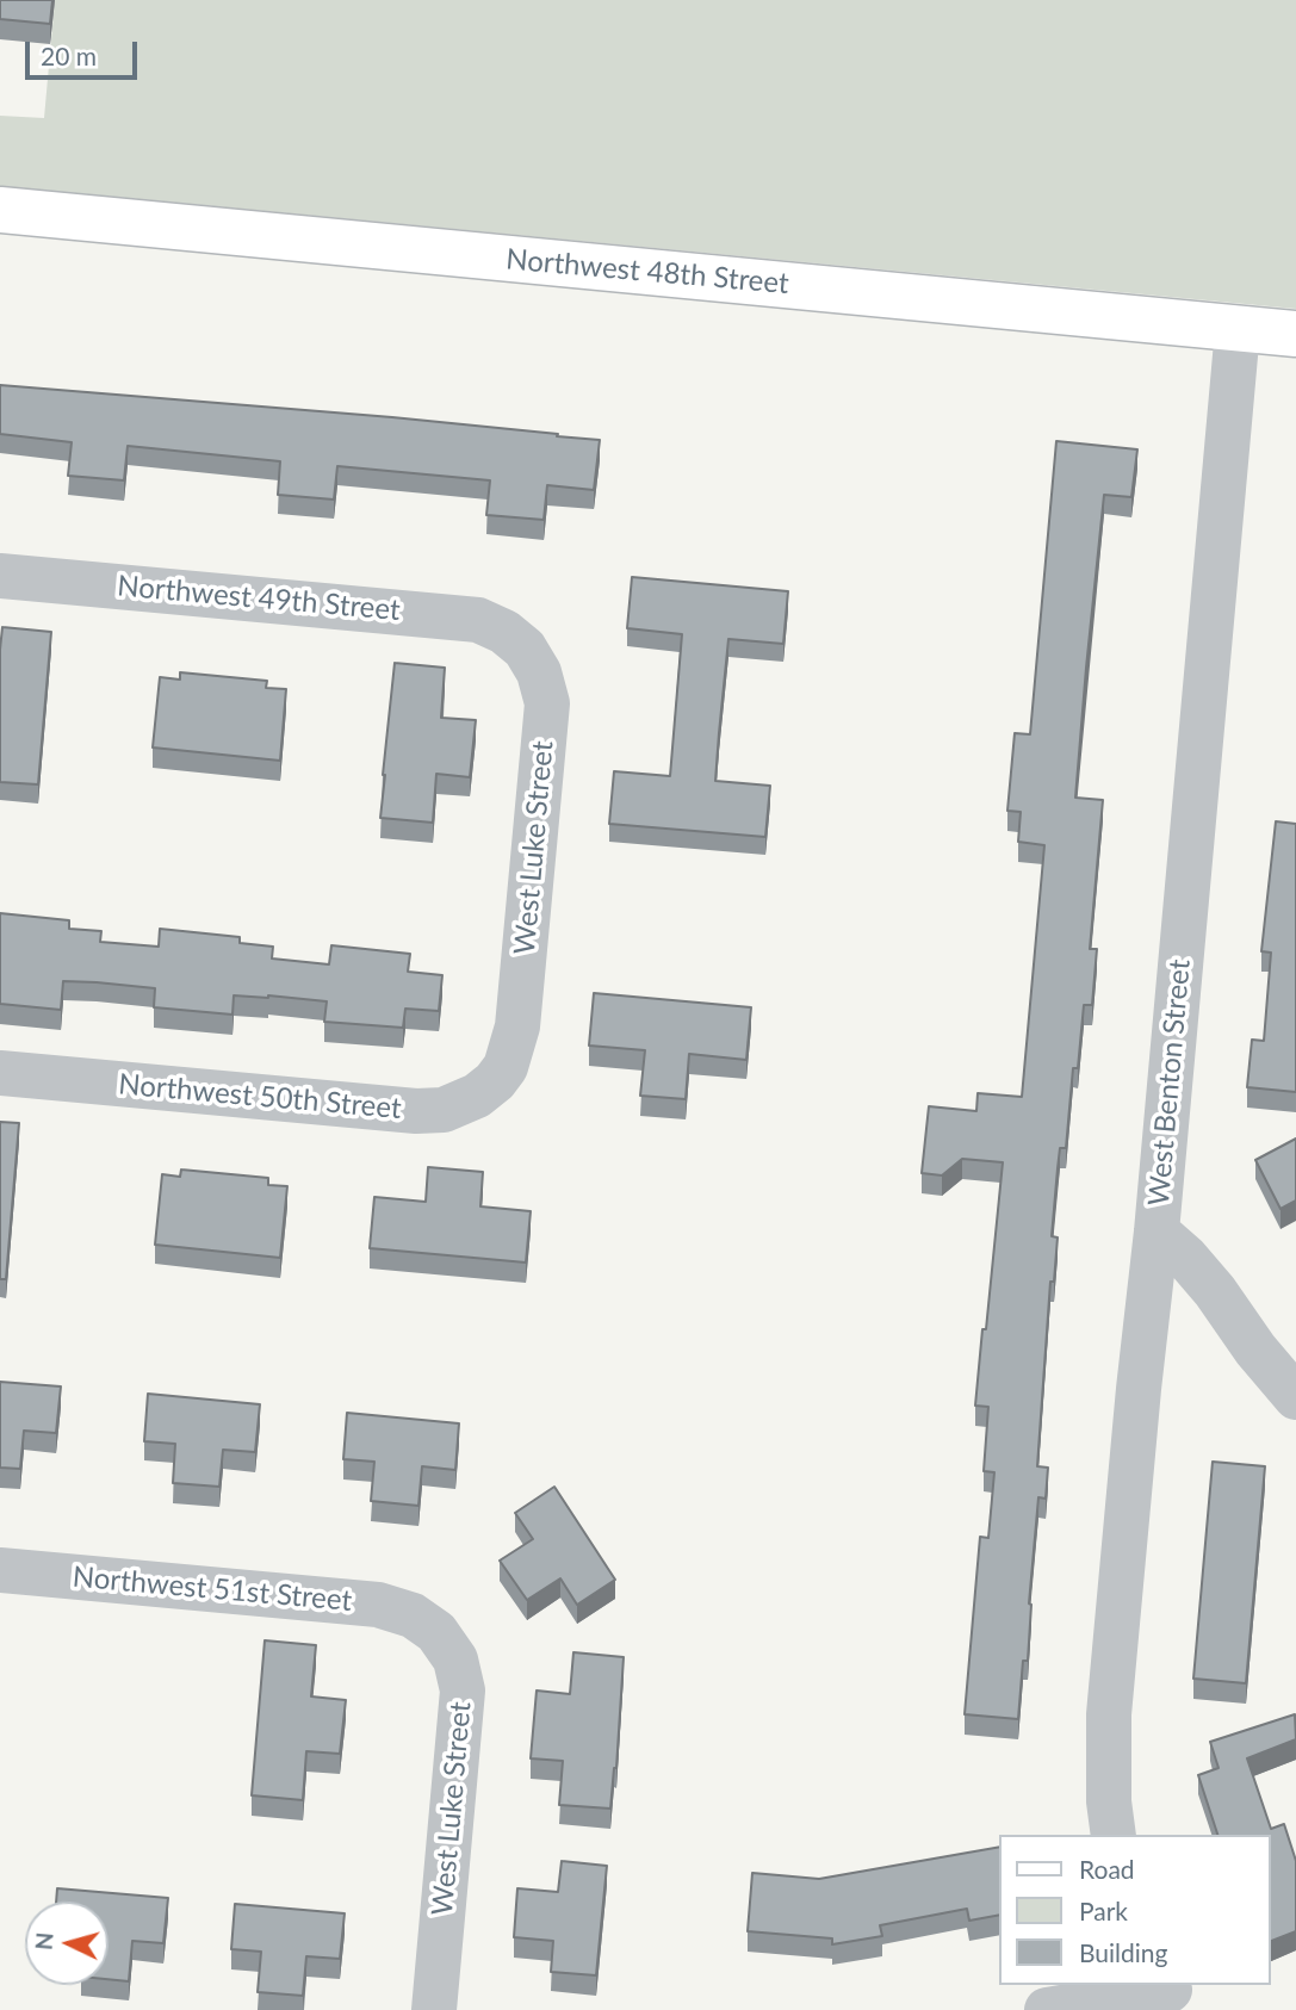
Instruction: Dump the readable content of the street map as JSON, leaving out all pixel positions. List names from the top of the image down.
{
  "streets": {
    "main road": ["Northwest 48th Street"],
    "street": [
      "Northwest 49th Street",
      "West Luke Street",
      "West Benton Street",
      "Northwest 50th Street",
      "Northwest 51st Street"
    ]
  },
  "crossings": [
    ["Northwest 48th Street", "West Benton Street"],
    ["Northwest 49th Street", "West Luke Street"],
    ["West Luke Street", "Northwest 50th Street"],
    ["West Luke Street", "Northwest 51st Street"]
  ],
  "legend": ["Road", "Park", "Building"],
  "scale_bar": "20 m",
  "north": "left"
}
